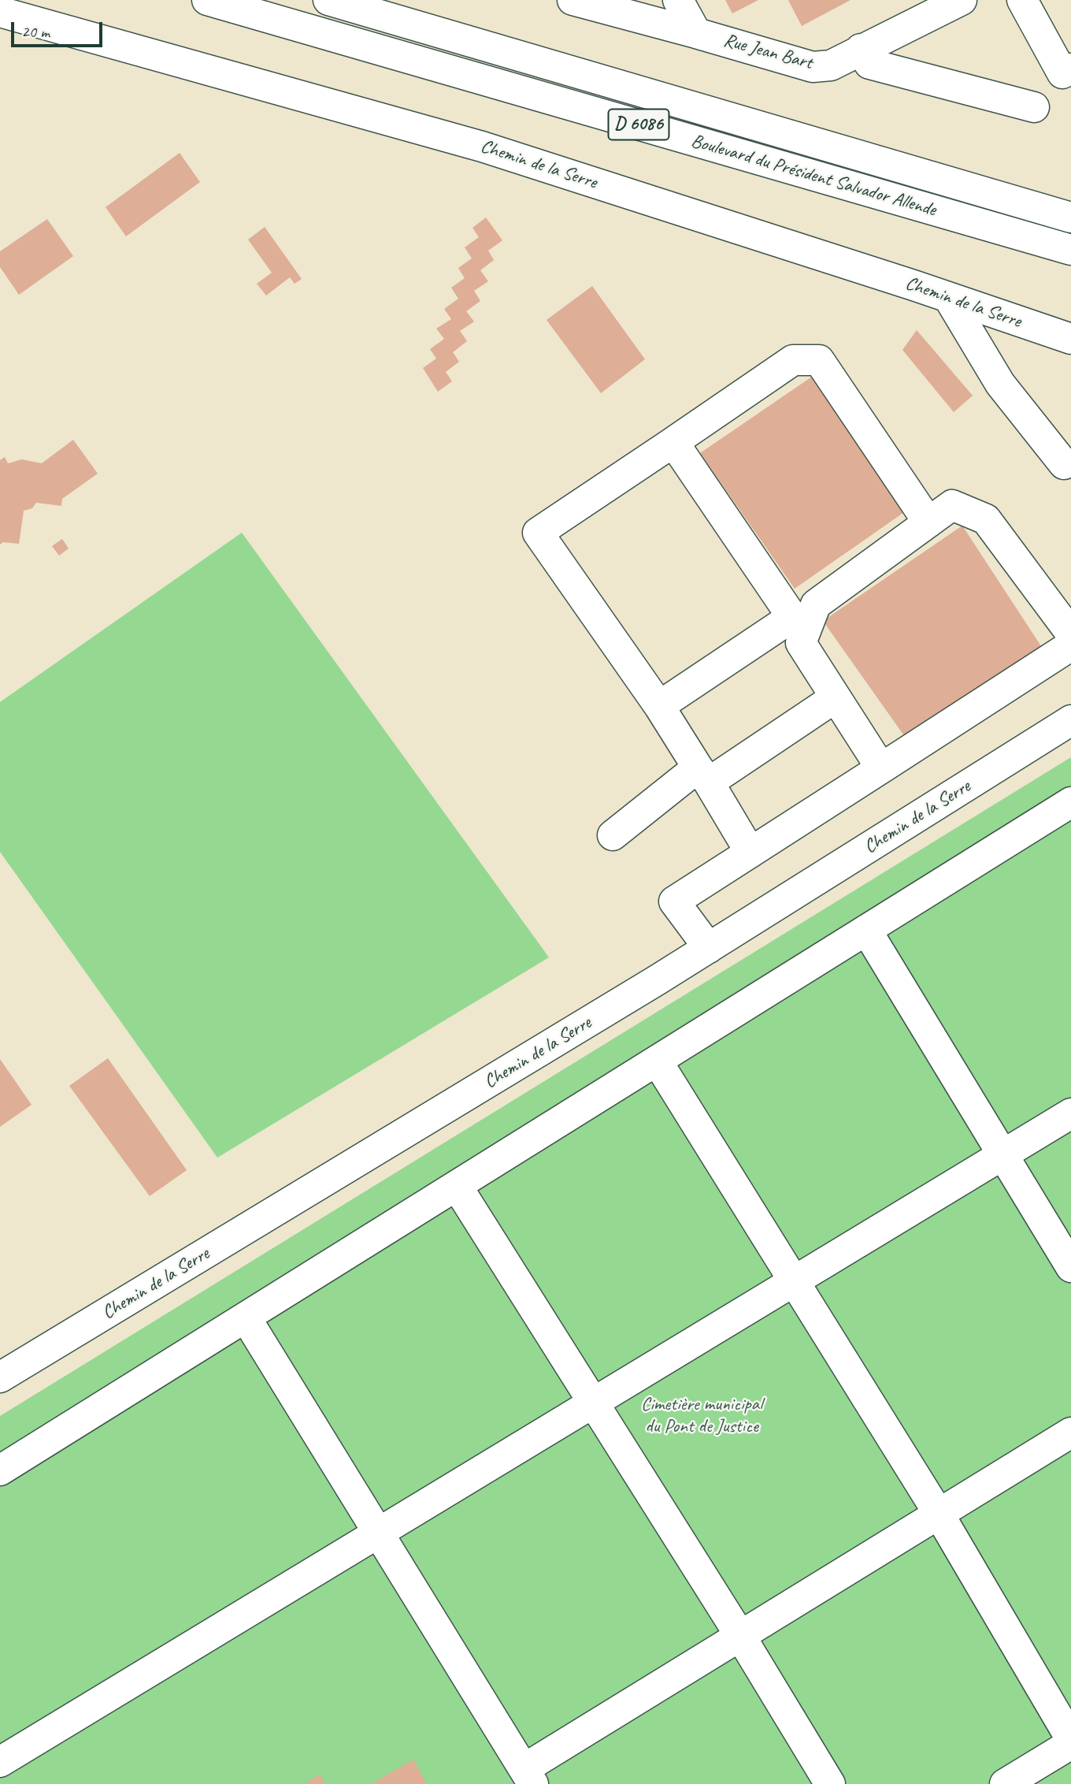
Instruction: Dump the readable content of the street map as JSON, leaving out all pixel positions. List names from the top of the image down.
{
  "streets": {
    "street": [
      "Rue Jean Bart",
      "D 6086",
      "Chemin de la Serre",
      "Boulevard du Président Salvador Allende"
    ]
  },
  "parks": ["Cimetière municipal du Pont de Justice"],
  "scale_bar": "20 m"
}
